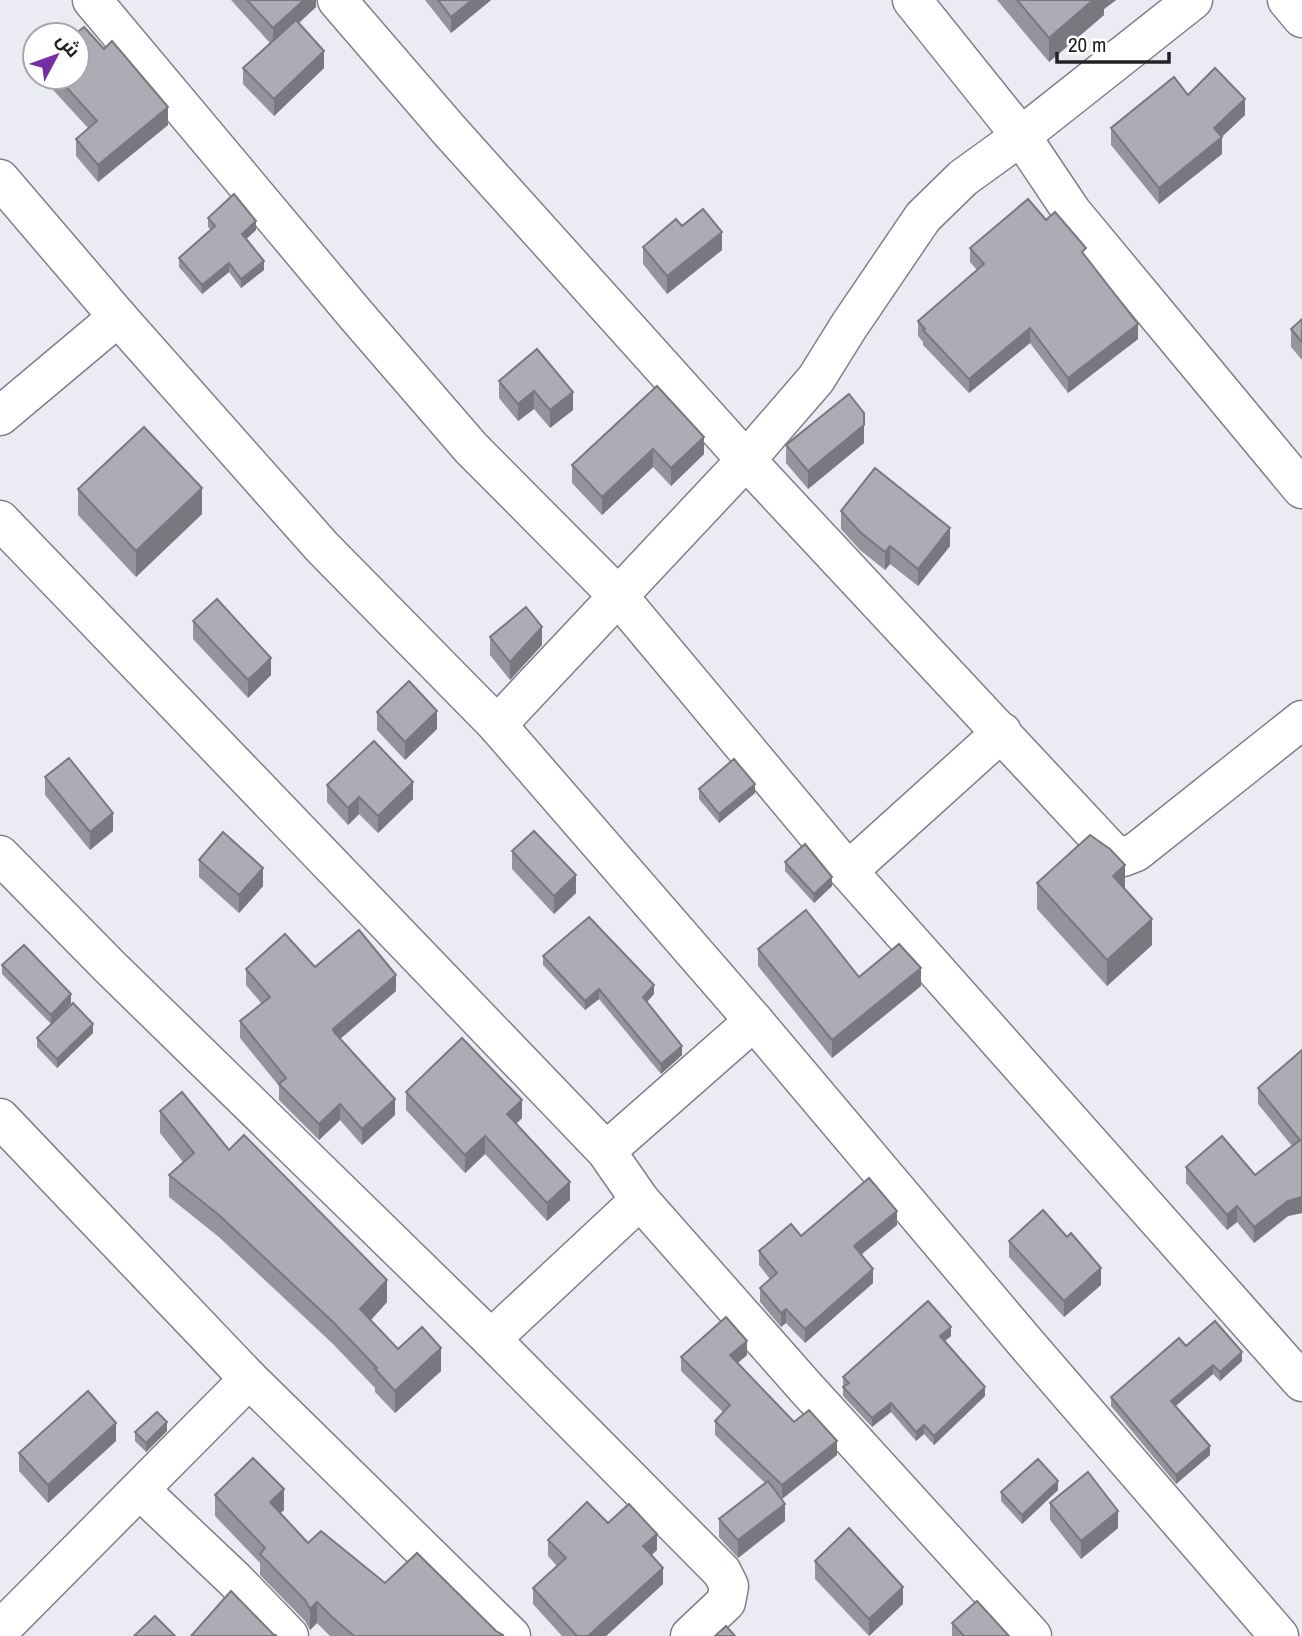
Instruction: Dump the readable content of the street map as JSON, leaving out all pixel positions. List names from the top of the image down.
{
  "scale_bar": "20 m",
  "north": "top right"
}
